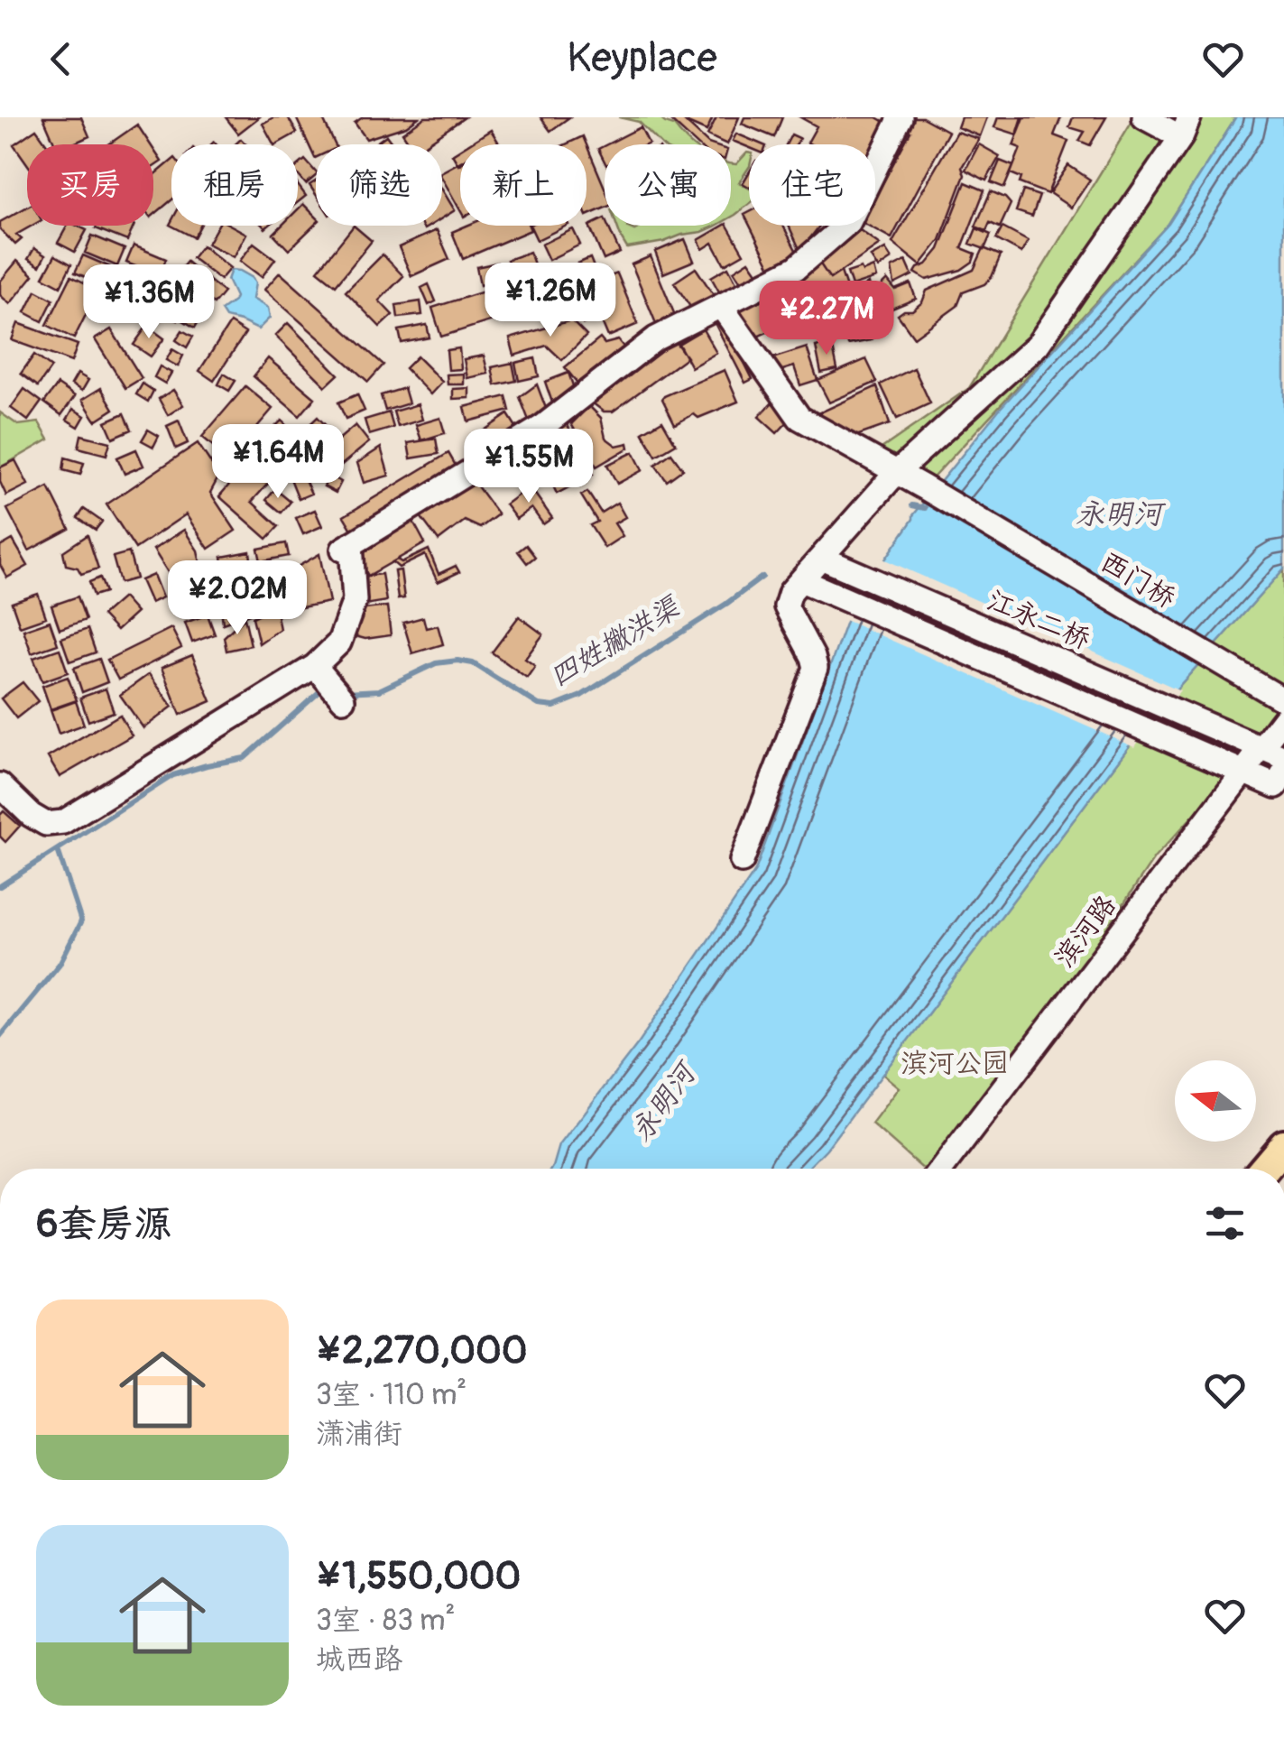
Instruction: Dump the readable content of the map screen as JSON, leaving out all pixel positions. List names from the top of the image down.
{
  "streets": {
    "street": ["西门桥", "江永二桥", "滨河路"]
  },
  "crossings": [
    ["江永二桥", "滨河路"]
  ],
  "water": ["永明河", "四姓撇洪渠"],
  "parks": ["滨河公园"],
  "north": "left",
  "page": {
    "header": "Keyplace",
    "chip": [
      "买房",
      "租房",
      "筛选",
      "新上",
      "公寓",
      "住宅"
    ],
    "price": [
      "¥1.26M",
      "¥1.36M",
      "¥2.27M",
      "¥1.64M",
      "¥1.55M",
      "¥2.02M"
    ],
    "heading": "6套房源",
    "list": [
      {
        "name": "¥2,270,000",
        "note": "3室 · 110 m² · 潇浦街"
      },
      {
        "name": "¥1,550,000",
        "note": "3室 · 83 m² · 城西路"
      }
    ]
  }
}
